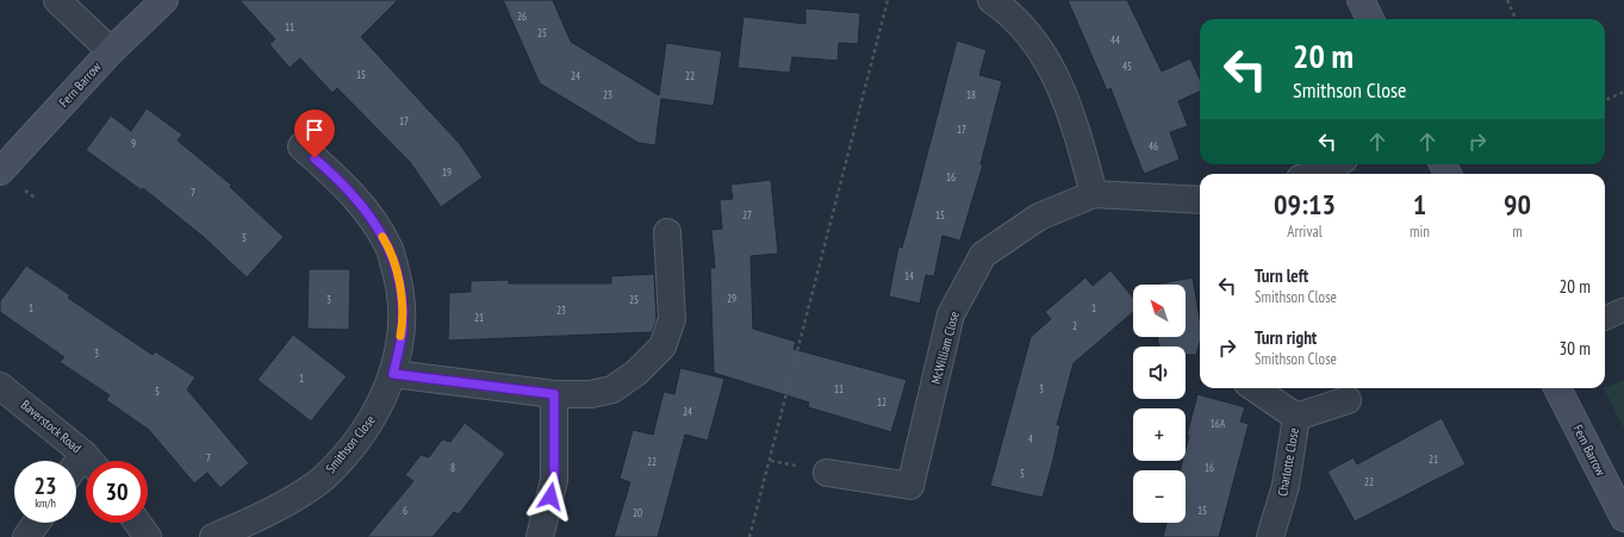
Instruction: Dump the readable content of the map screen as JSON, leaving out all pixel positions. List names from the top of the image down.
{
  "streets": {
    "street": [
      "Fern Barrow",
      "McWilliam Close",
      "Baverstock Road",
      "Smithson Close",
      "Charlotte Close"
    ]
  },
  "house_numbers": [
    "26",
    "11",
    "25",
    "44",
    "45",
    "15",
    "24",
    "22",
    "23",
    "18",
    "17",
    "17",
    "9",
    "46",
    "19",
    "16",
    "7",
    "27",
    "15",
    "5",
    "14",
    "29",
    "3",
    "25",
    "1",
    "1",
    "23",
    "21",
    "2",
    "3",
    "1",
    "11",
    "3",
    "5",
    "12",
    "24",
    "16A",
    "4",
    "7",
    "21",
    "22",
    "8",
    "16",
    "5",
    "22",
    "6",
    "15",
    "20"
  ],
  "north": "top left",
  "page": {
    "turn": ["20 m", "Smithson Close"],
    "eta": [
      "09:13",
      "Arrival",
      "1",
      "min",
      "90",
      "m"
    ],
    "list": [
      {
        "name": "Turn left",
        "note": "Smithson Close",
        "value": "20 m"
      },
      {
        "name": "Turn right",
        "note": "Smithson Close",
        "value": "30 m"
      }
    ],
    "map_buttons": ["+", "−"],
    "speed": "23 km/h",
    "limit": "30"
  }
}
